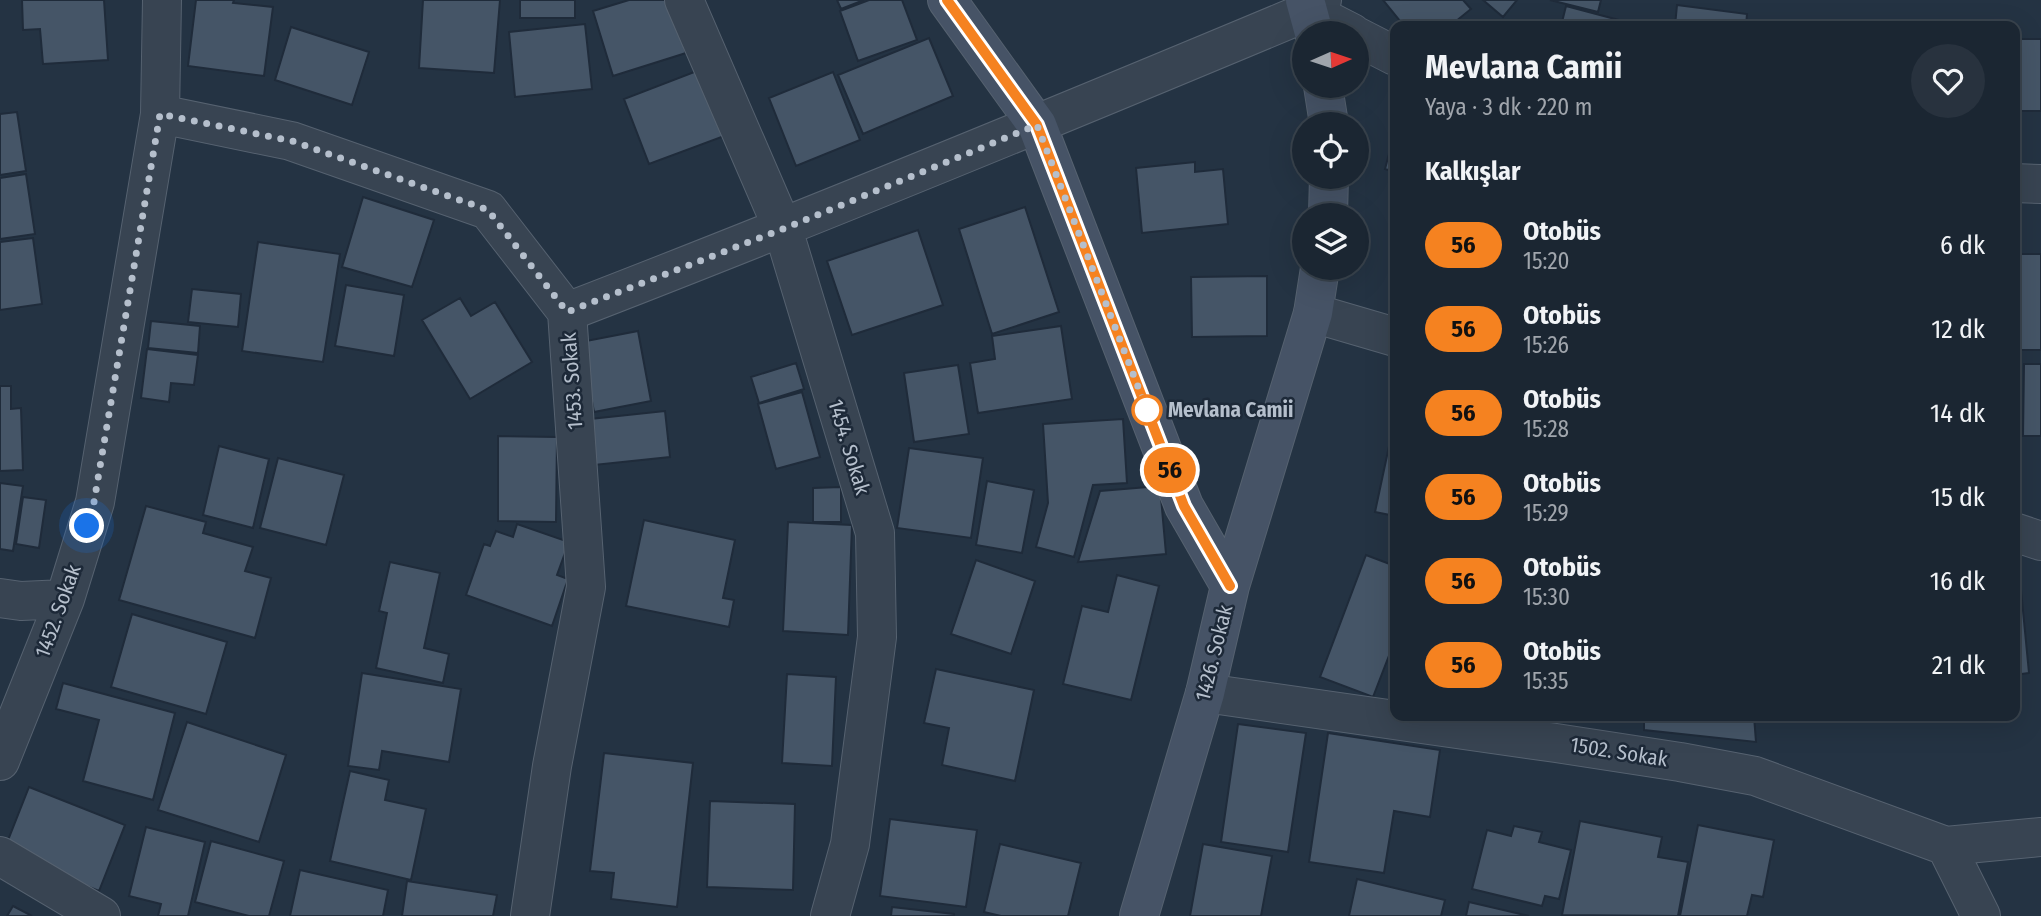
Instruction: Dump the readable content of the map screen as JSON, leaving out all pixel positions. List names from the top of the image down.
{
  "streets": {
    "main road": ["1426. Sokak"],
    "street": [
      "1453. Sokak",
      "1454. Sokak",
      "1452. Sokak",
      "1502. Sokak"
    ]
  },
  "crossings": [
    ["1453. Sokak", "1452. Sokak"],
    ["1426. Sokak", "1502. Sokak"]
  ],
  "places": ["Mevlana Camii"],
  "lines": ["bus line 56"],
  "north": "right",
  "page": {
    "on_map": "56",
    "heading": [
      ["Mevlana Camii", "Yaya · 3 dk · 220 m"],
      "Kalkışlar"
    ],
    "list": [
      {
        "mark": "56",
        "name": "Otobüs",
        "note": "15:20",
        "value": "6 dk"
      },
      {
        "mark": "56",
        "name": "Otobüs",
        "note": "15:26",
        "value": "12 dk"
      },
      {
        "mark": "56",
        "name": "Otobüs",
        "note": "15:28",
        "value": "14 dk"
      },
      {
        "mark": "56",
        "name": "Otobüs",
        "note": "15:29",
        "value": "15 dk"
      },
      {
        "mark": "56",
        "name": "Otobüs",
        "note": "15:30",
        "value": "16 dk"
      },
      {
        "mark": "56",
        "name": "Otobüs",
        "note": "15:35",
        "value": "21 dk"
      }
    ]
  }
}
